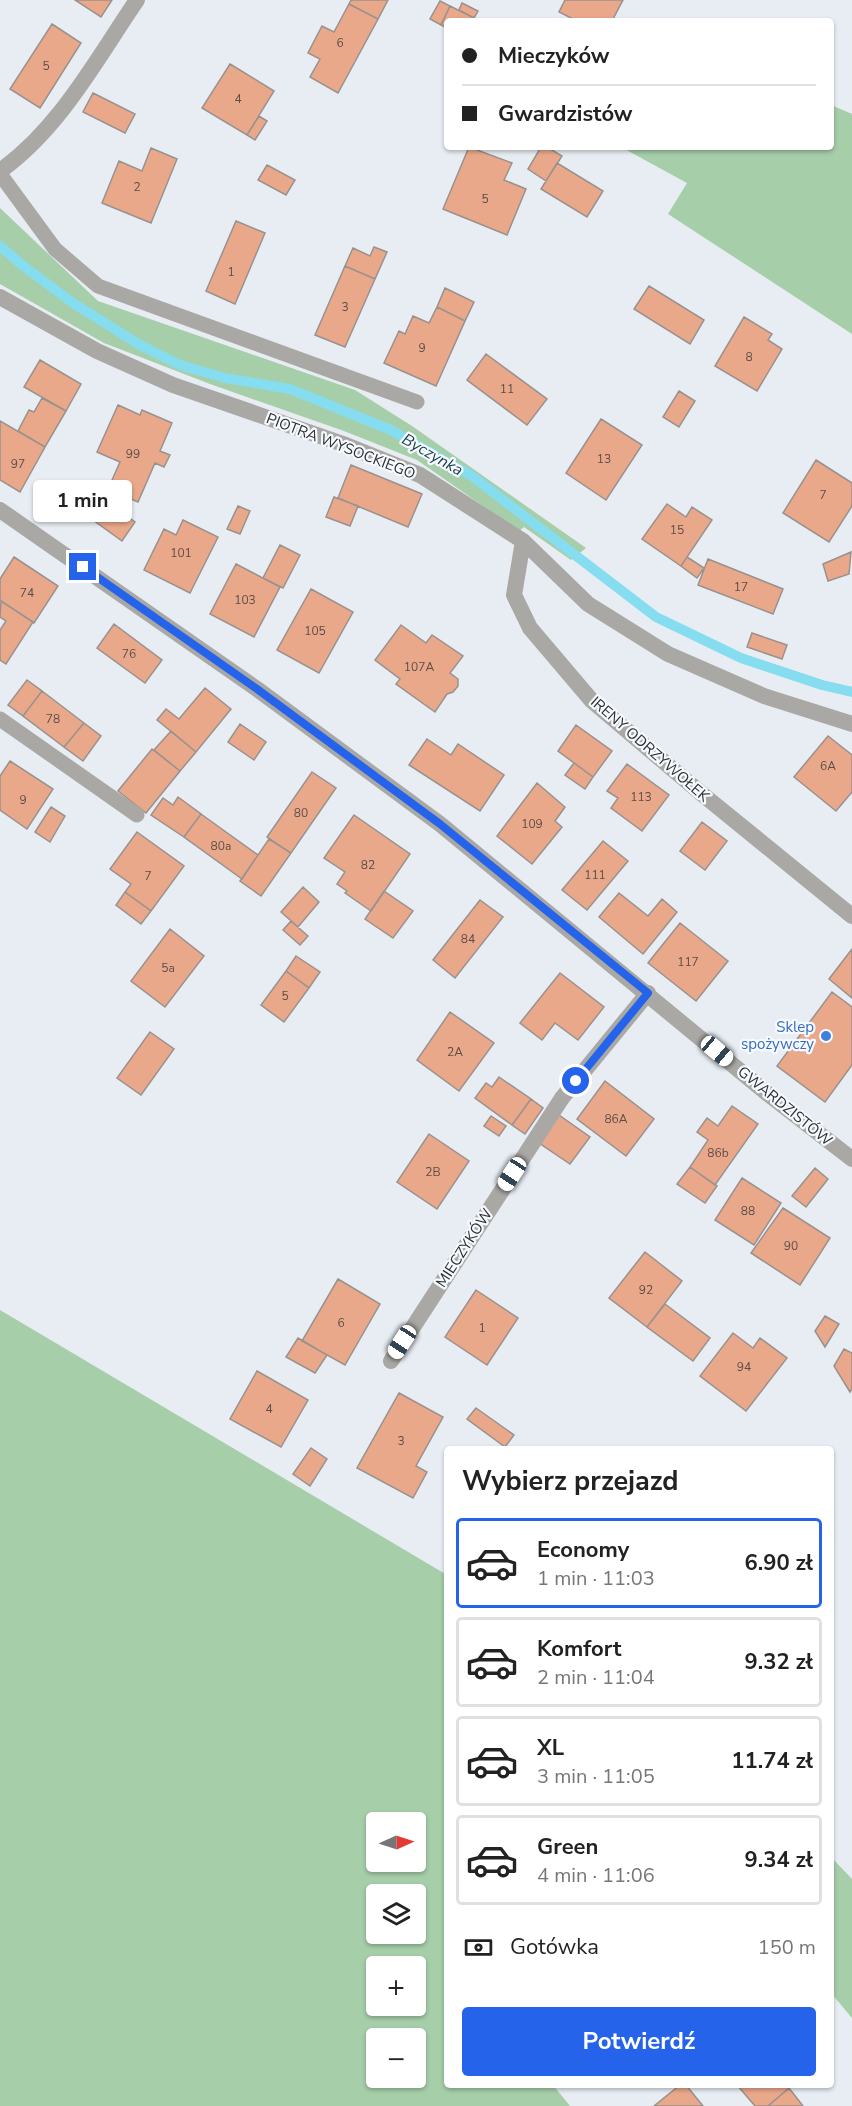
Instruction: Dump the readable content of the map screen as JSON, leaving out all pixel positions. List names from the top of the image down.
{
  "streets": {
    "street": [
      "PIOTRA WYSOCKIEGO",
      "IRENY ODRZYWOŁEK",
      "GWARDZISTÓW",
      "MIECZYKÓW"
    ]
  },
  "crossings": [
    ["PIOTRA WYSOCKIEGO", "IRENY ODRZYWOŁEK"],
    ["GWARDZISTÓW", "MIECZYKÓW"]
  ],
  "water": ["Byczynka"],
  "places": ["Sklep spożywczy"],
  "house_numbers": [
    "6",
    "5",
    "4",
    "2",
    "5",
    "1",
    "3",
    "9",
    "8",
    "11",
    "99",
    "13",
    "97",
    "7",
    "15",
    "101",
    "17",
    "74",
    "103",
    "105",
    "76",
    "107A",
    "78",
    "6A",
    "113",
    "9",
    "80",
    "109",
    "80a",
    "82",
    "111",
    "7",
    "84",
    "117",
    "5a",
    "5",
    "2A",
    "86A",
    "86b",
    "2B",
    "88",
    "90",
    "92",
    "6",
    "1",
    "94",
    "4",
    "3"
  ],
  "north": "right",
  "page": {
    "banner": ["Mieczyków", "Gwardzistów"],
    "bubble": "1 min",
    "heading": "Wybierz przejazd",
    "list": [
      {
        "name": "Economy",
        "note": "1 min · 11:03",
        "value": "6.90 zł"
      },
      {
        "name": "Komfort",
        "note": "2 min · 11:04",
        "value": "9.32 zł"
      },
      {
        "name": "XL",
        "note": "3 min · 11:05",
        "value": "11.74 zł"
      },
      {
        "name": "Green",
        "note": "4 min · 11:06",
        "value": "9.34 zł"
      }
    ],
    "map_buttons": ["+", "−"],
    "pay": ["Gotówka", "150 m"],
    "buttons": "Potwierdź"
  }
}
